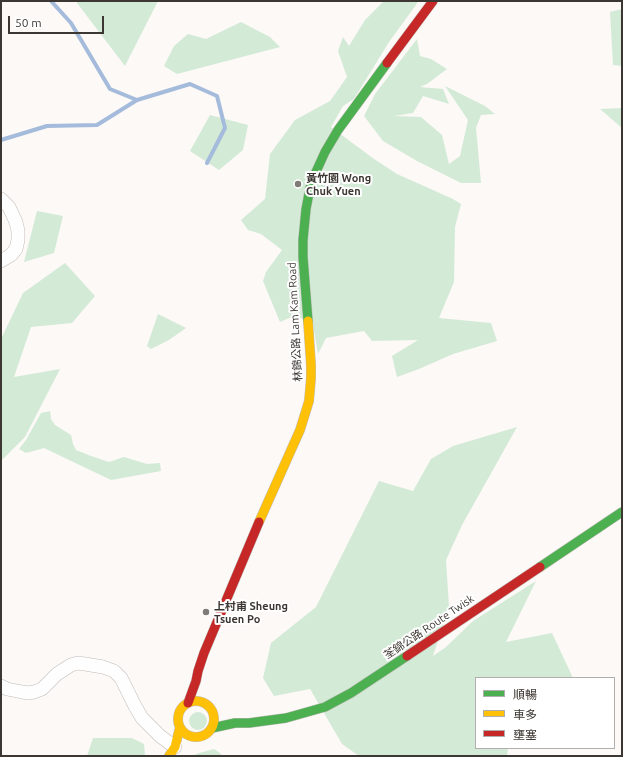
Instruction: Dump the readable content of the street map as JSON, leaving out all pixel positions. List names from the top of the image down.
{
  "streets": {
    "main road": ["林錦公路 Lam Kam Road", "荃錦公路 Route Twisk"]
  },
  "crossings": [
    ["林錦公路 Lam Kam Road", "荃錦公路 Route Twisk"]
  ],
  "places": ["黃竹園 Wong Chuk Yuen", "上村甫 Sheung Tsuen Po"],
  "legend": ["順暢", "車多", "壅塞"],
  "scale_bar": "50 m"
}
